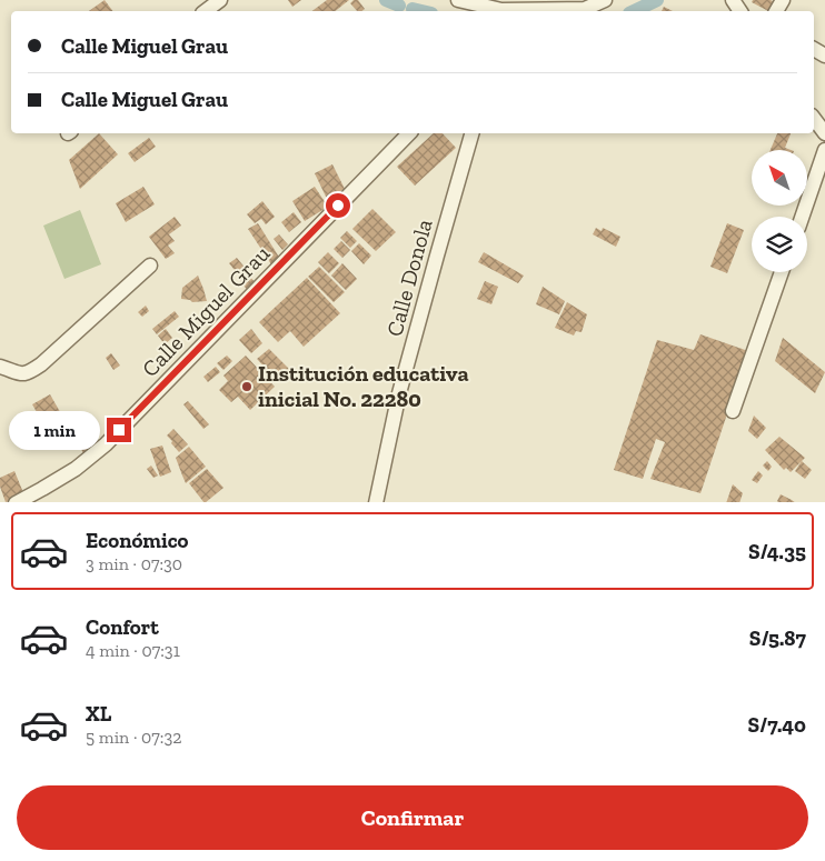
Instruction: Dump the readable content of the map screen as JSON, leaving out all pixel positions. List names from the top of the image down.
{
  "streets": {
    "street": ["Calle Donola", "Calle Miguel Grau"]
  },
  "places": ["Institución educativa inicial No. 22280"],
  "north": "top left",
  "page": {
    "banner": ["Calle Miguel Grau", "Calle Miguel Grau"],
    "bubble": "1 min",
    "list": [
      {
        "name": "Económico",
        "note": "3 min · 07:30",
        "value": "S/4.35"
      },
      {
        "name": "Confort",
        "note": "4 min · 07:31",
        "value": "S/5.87"
      },
      {
        "name": "XL",
        "note": "5 min · 07:32",
        "value": "S/7.40"
      }
    ],
    "buttons": "Confirmar"
  }
}
